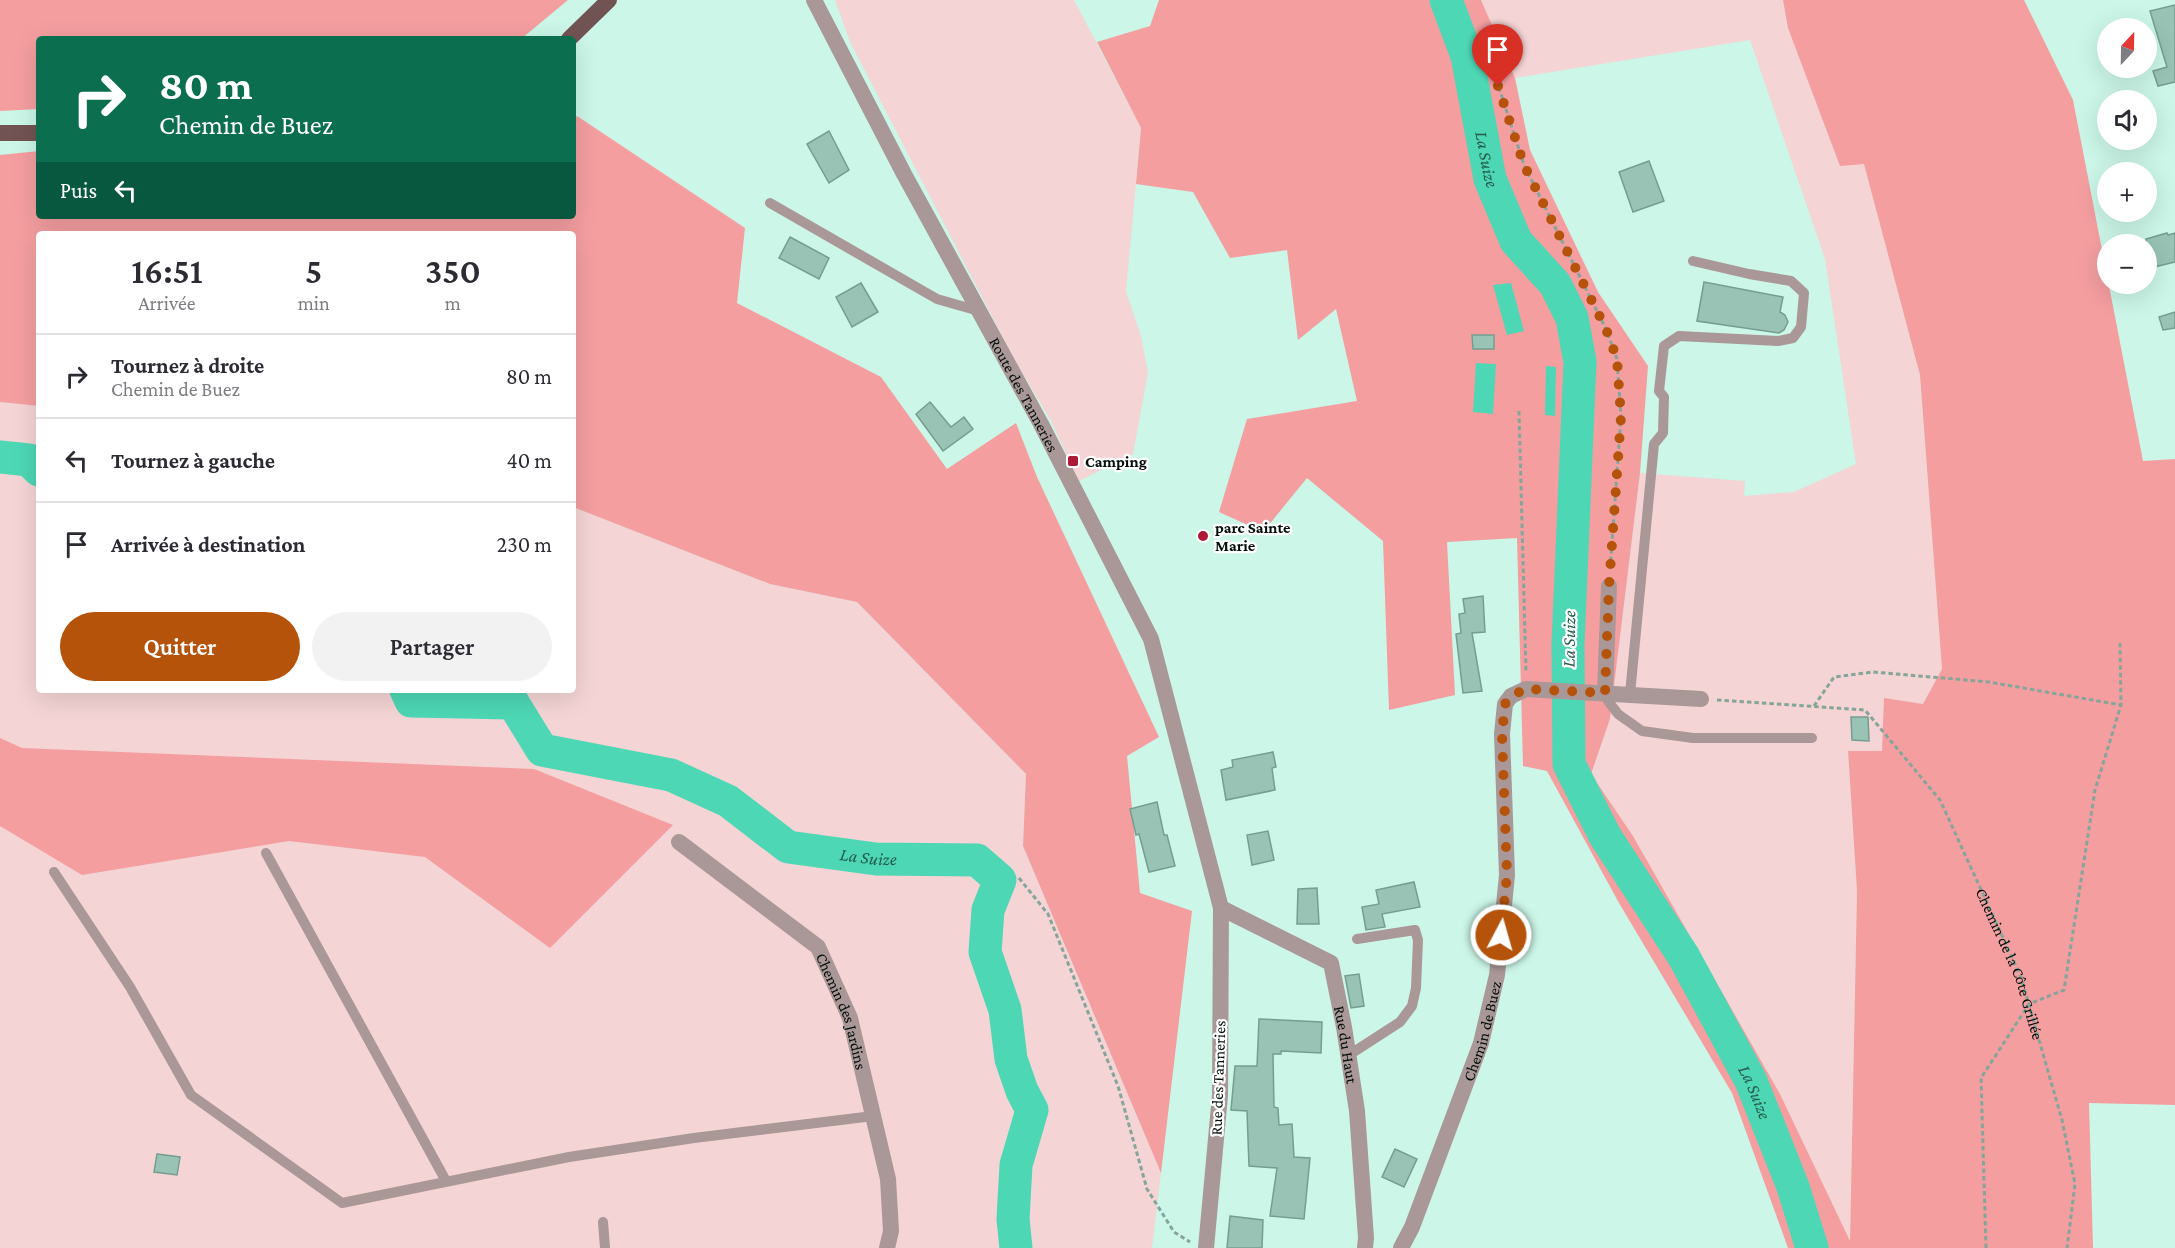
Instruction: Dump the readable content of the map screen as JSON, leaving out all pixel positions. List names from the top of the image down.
{
  "streets": {
    "street": [
      "Route des Tanneries",
      "Chemin des Jardins",
      "Chemin de Buez",
      "Rue du Haut",
      "Rue des Tanneries"
    ],
    "path": ["Chemin de la Côte Grillée"]
  },
  "crossings": [
    ["Route des Tanneries", "Rue du Haut"],
    ["Route des Tanneries", "Rue des Tanneries"],
    ["Rue du Haut", "Rue des Tanneries"]
  ],
  "water": ["La Suize"],
  "places": {
    "transit": ["Camping"],
    "other": ["parc Sainte Marie"]
  },
  "north": "top",
  "page": {
    "map_buttons": ["+", "−"],
    "turn": ["80 m", "Chemin de Buez"],
    "then": "Puis",
    "eta": [
      "16:51",
      "Arrivée",
      "5",
      "min",
      "350",
      "m"
    ],
    "list": [
      {
        "name": "Tournez à droite",
        "note": "Chemin de Buez",
        "value": "80 m"
      },
      {
        "name": "Tournez à gauche",
        "value": "40 m"
      },
      {
        "name": "Arrivée à destination",
        "value": "230 m"
      }
    ],
    "buttons": ["Quitter", "Partager"]
  }
}
